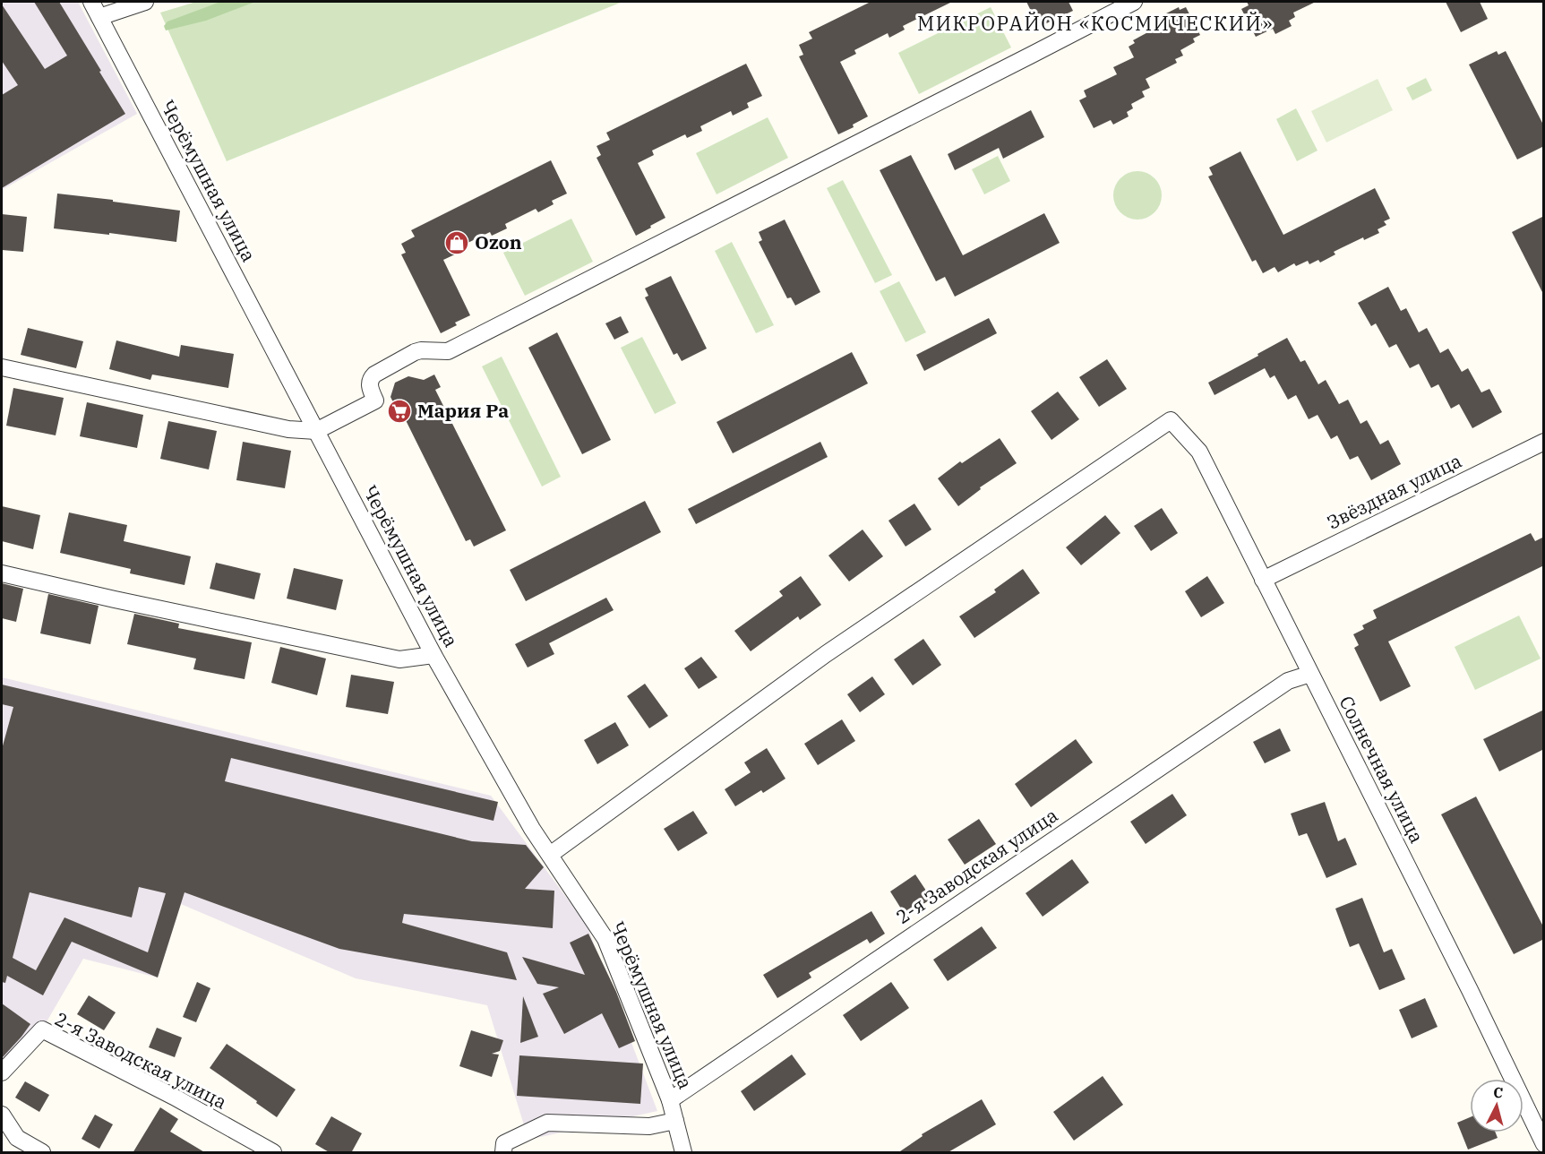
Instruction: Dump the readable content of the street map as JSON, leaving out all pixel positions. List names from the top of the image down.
{
  "streets": {
    "street": [
      "Черёмушная улица",
      "Звёздная улица",
      "Солнечная улица",
      "2-я Заводская улица"
    ]
  },
  "crossings": [
    ["Черёмушная улица", "Солнечная улица"],
    ["Черёмушная улица", "2-я Заводская улица"],
    ["Звёздная улица", "Солнечная улица"],
    ["Солнечная улица", "2-я Заводская улица"]
  ],
  "districts": ["МИКРОРАЙОН «КОСМИЧЕСКИЙ»"],
  "places": {
    "shop": ["Ozon"],
    "supermarket": ["Мария Ра"]
  },
  "north": "top"
}
